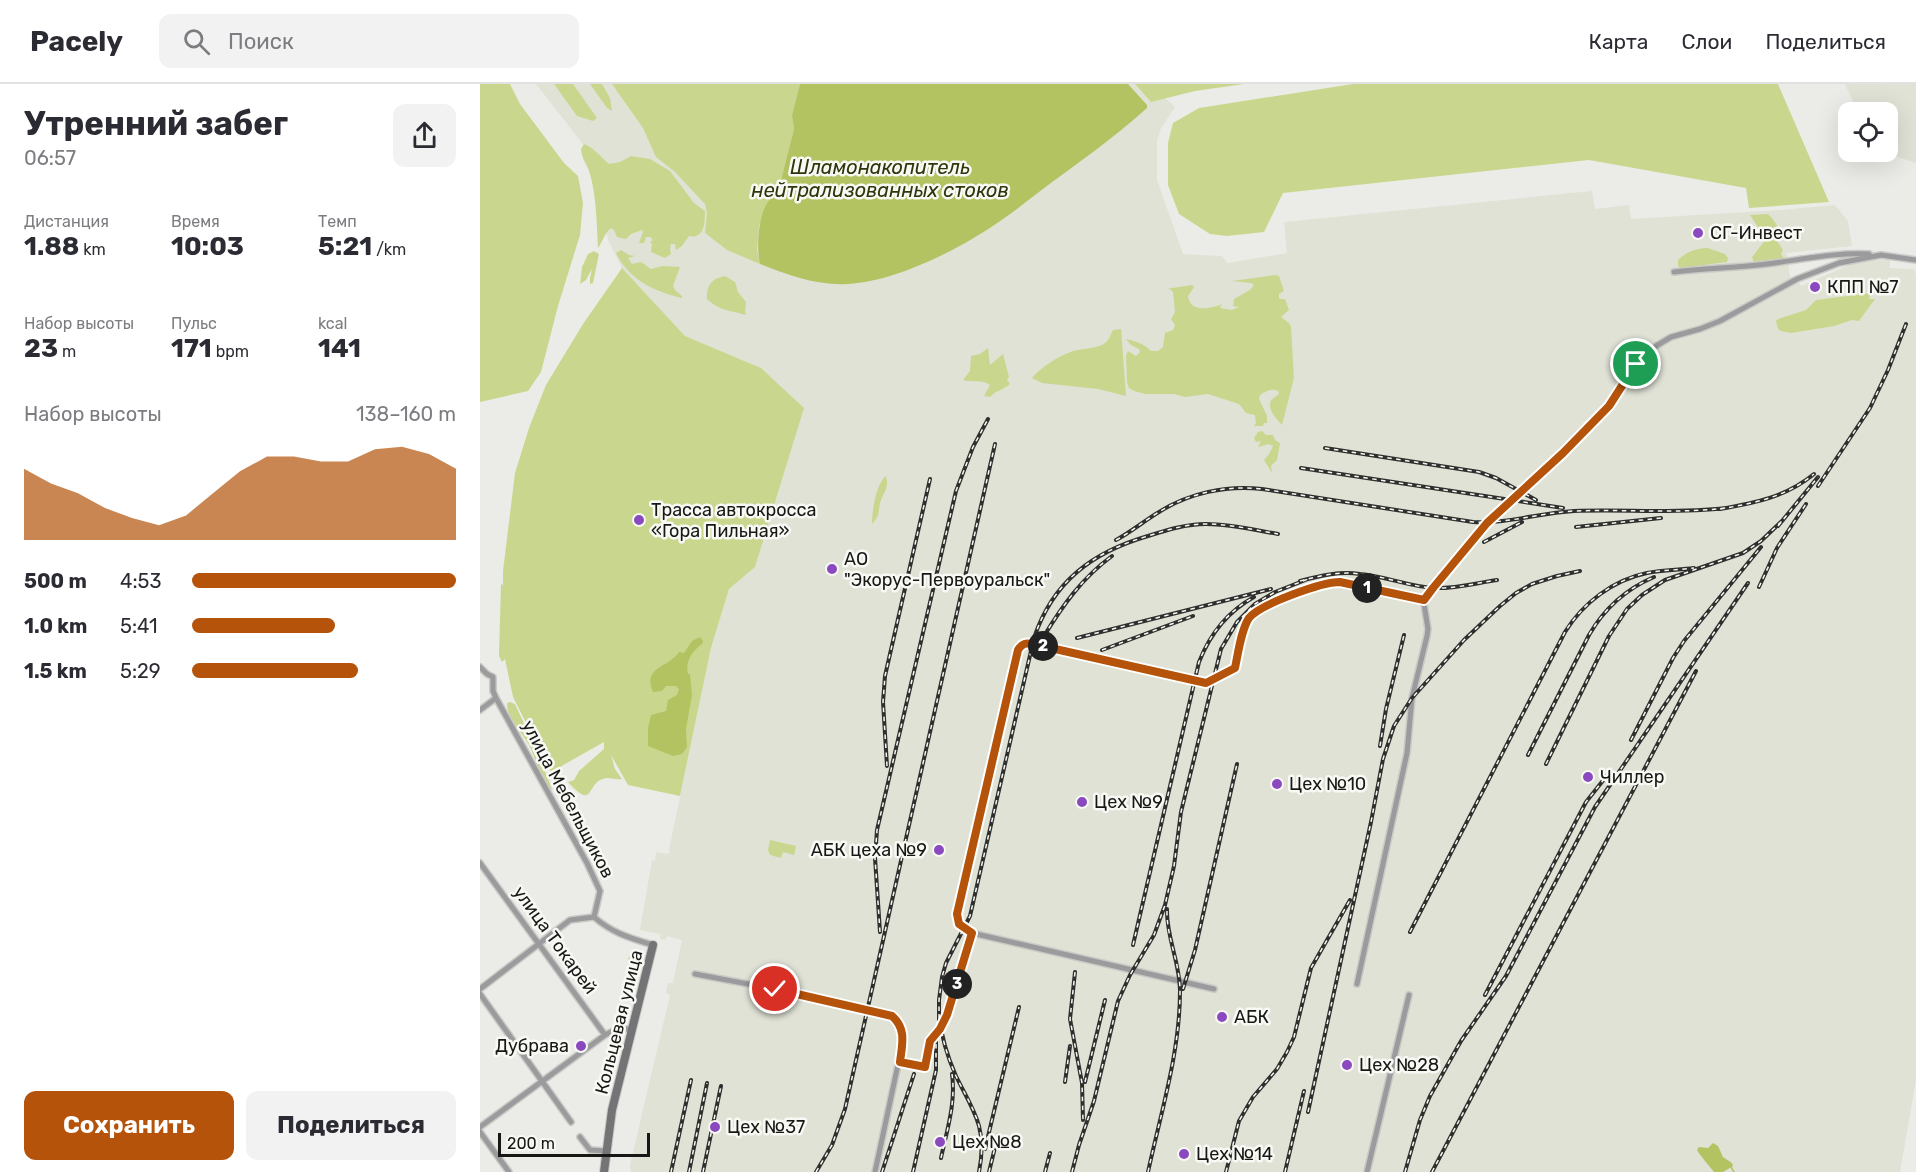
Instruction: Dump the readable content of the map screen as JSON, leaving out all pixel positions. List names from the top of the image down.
{
  "streets": {
    "street": ["улица Мебельщиков", "улица Токарей", "Кольцевая улица"]
  },
  "crossings": [
    ["улица Мебельщиков", "Кольцевая улица"]
  ],
  "water": ["Шламонакопитель нейтрализованных стоков"],
  "places": [
    "СГ-Инвест",
    "КПП №7",
    "Трасса автокросса «Гора Пильная»",
    "АО \"Экорус-Первоуральск\"",
    "Чиллер",
    "Цех №10",
    "Цех №9",
    "АБК цеха №9",
    "АБК",
    "Дубрава",
    "Цех №28",
    "Цех №37",
    "Цех №8",
    "Цех №14"
  ],
  "scale_bar": "200 m",
  "page": {
    "header": "Pacely",
    "search": "Поиск",
    "nav": ["Карта", "Слои", "Поделиться"],
    "heading": ["Утренний забег", "06:57"],
    "stats": [
      ["Дистанция", "1.88 km"],
      ["Время", "10:03"],
      ["Темп", "5:21 /km"],
      ["Набор высоты", "23 m"],
      ["Пульс", "171 bpm"],
      ["kcal", "141"]
    ],
    "chart": ["Набор высоты", "138–160 m"],
    "list": [
      {
        "name": "500 m",
        "note": "4:53"
      },
      {
        "name": "1.0 km",
        "note": "5:41"
      },
      {
        "name": "1.5 km",
        "note": "5:29"
      }
    ],
    "pins": ["1", "2", "3"],
    "buttons": ["Сохранить", "Поделиться"],
    "scale": "200 m"
  }
}
